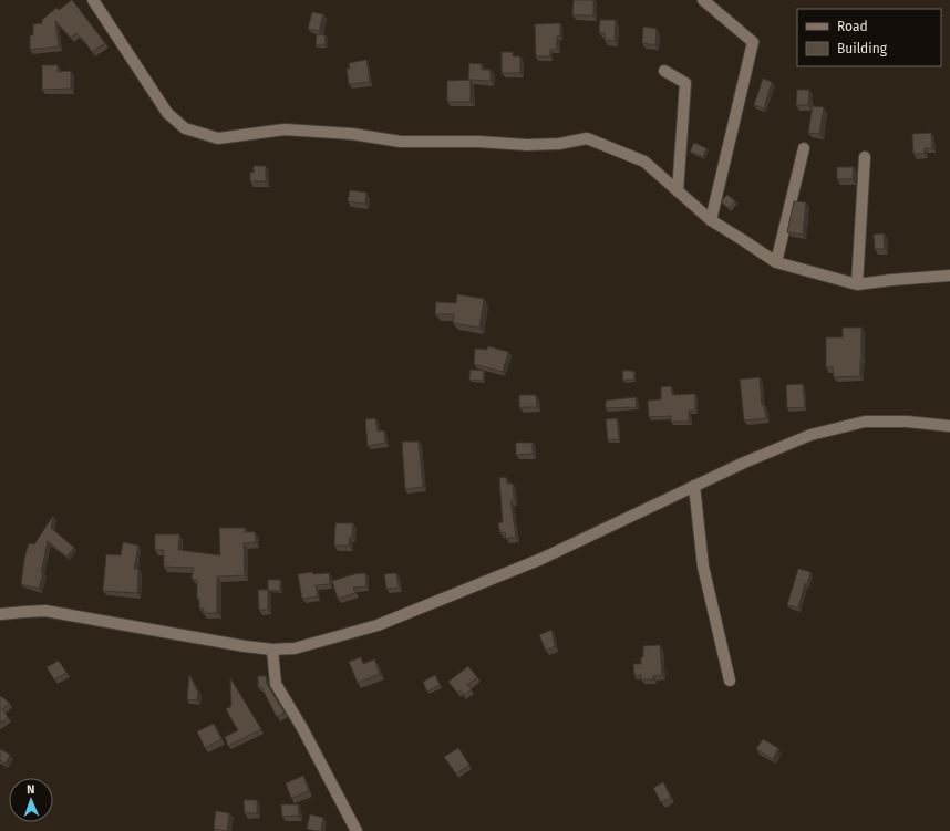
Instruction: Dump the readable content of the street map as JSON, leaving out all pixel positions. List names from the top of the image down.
{
  "legend": ["Road", "Building"],
  "north": "top"
}
